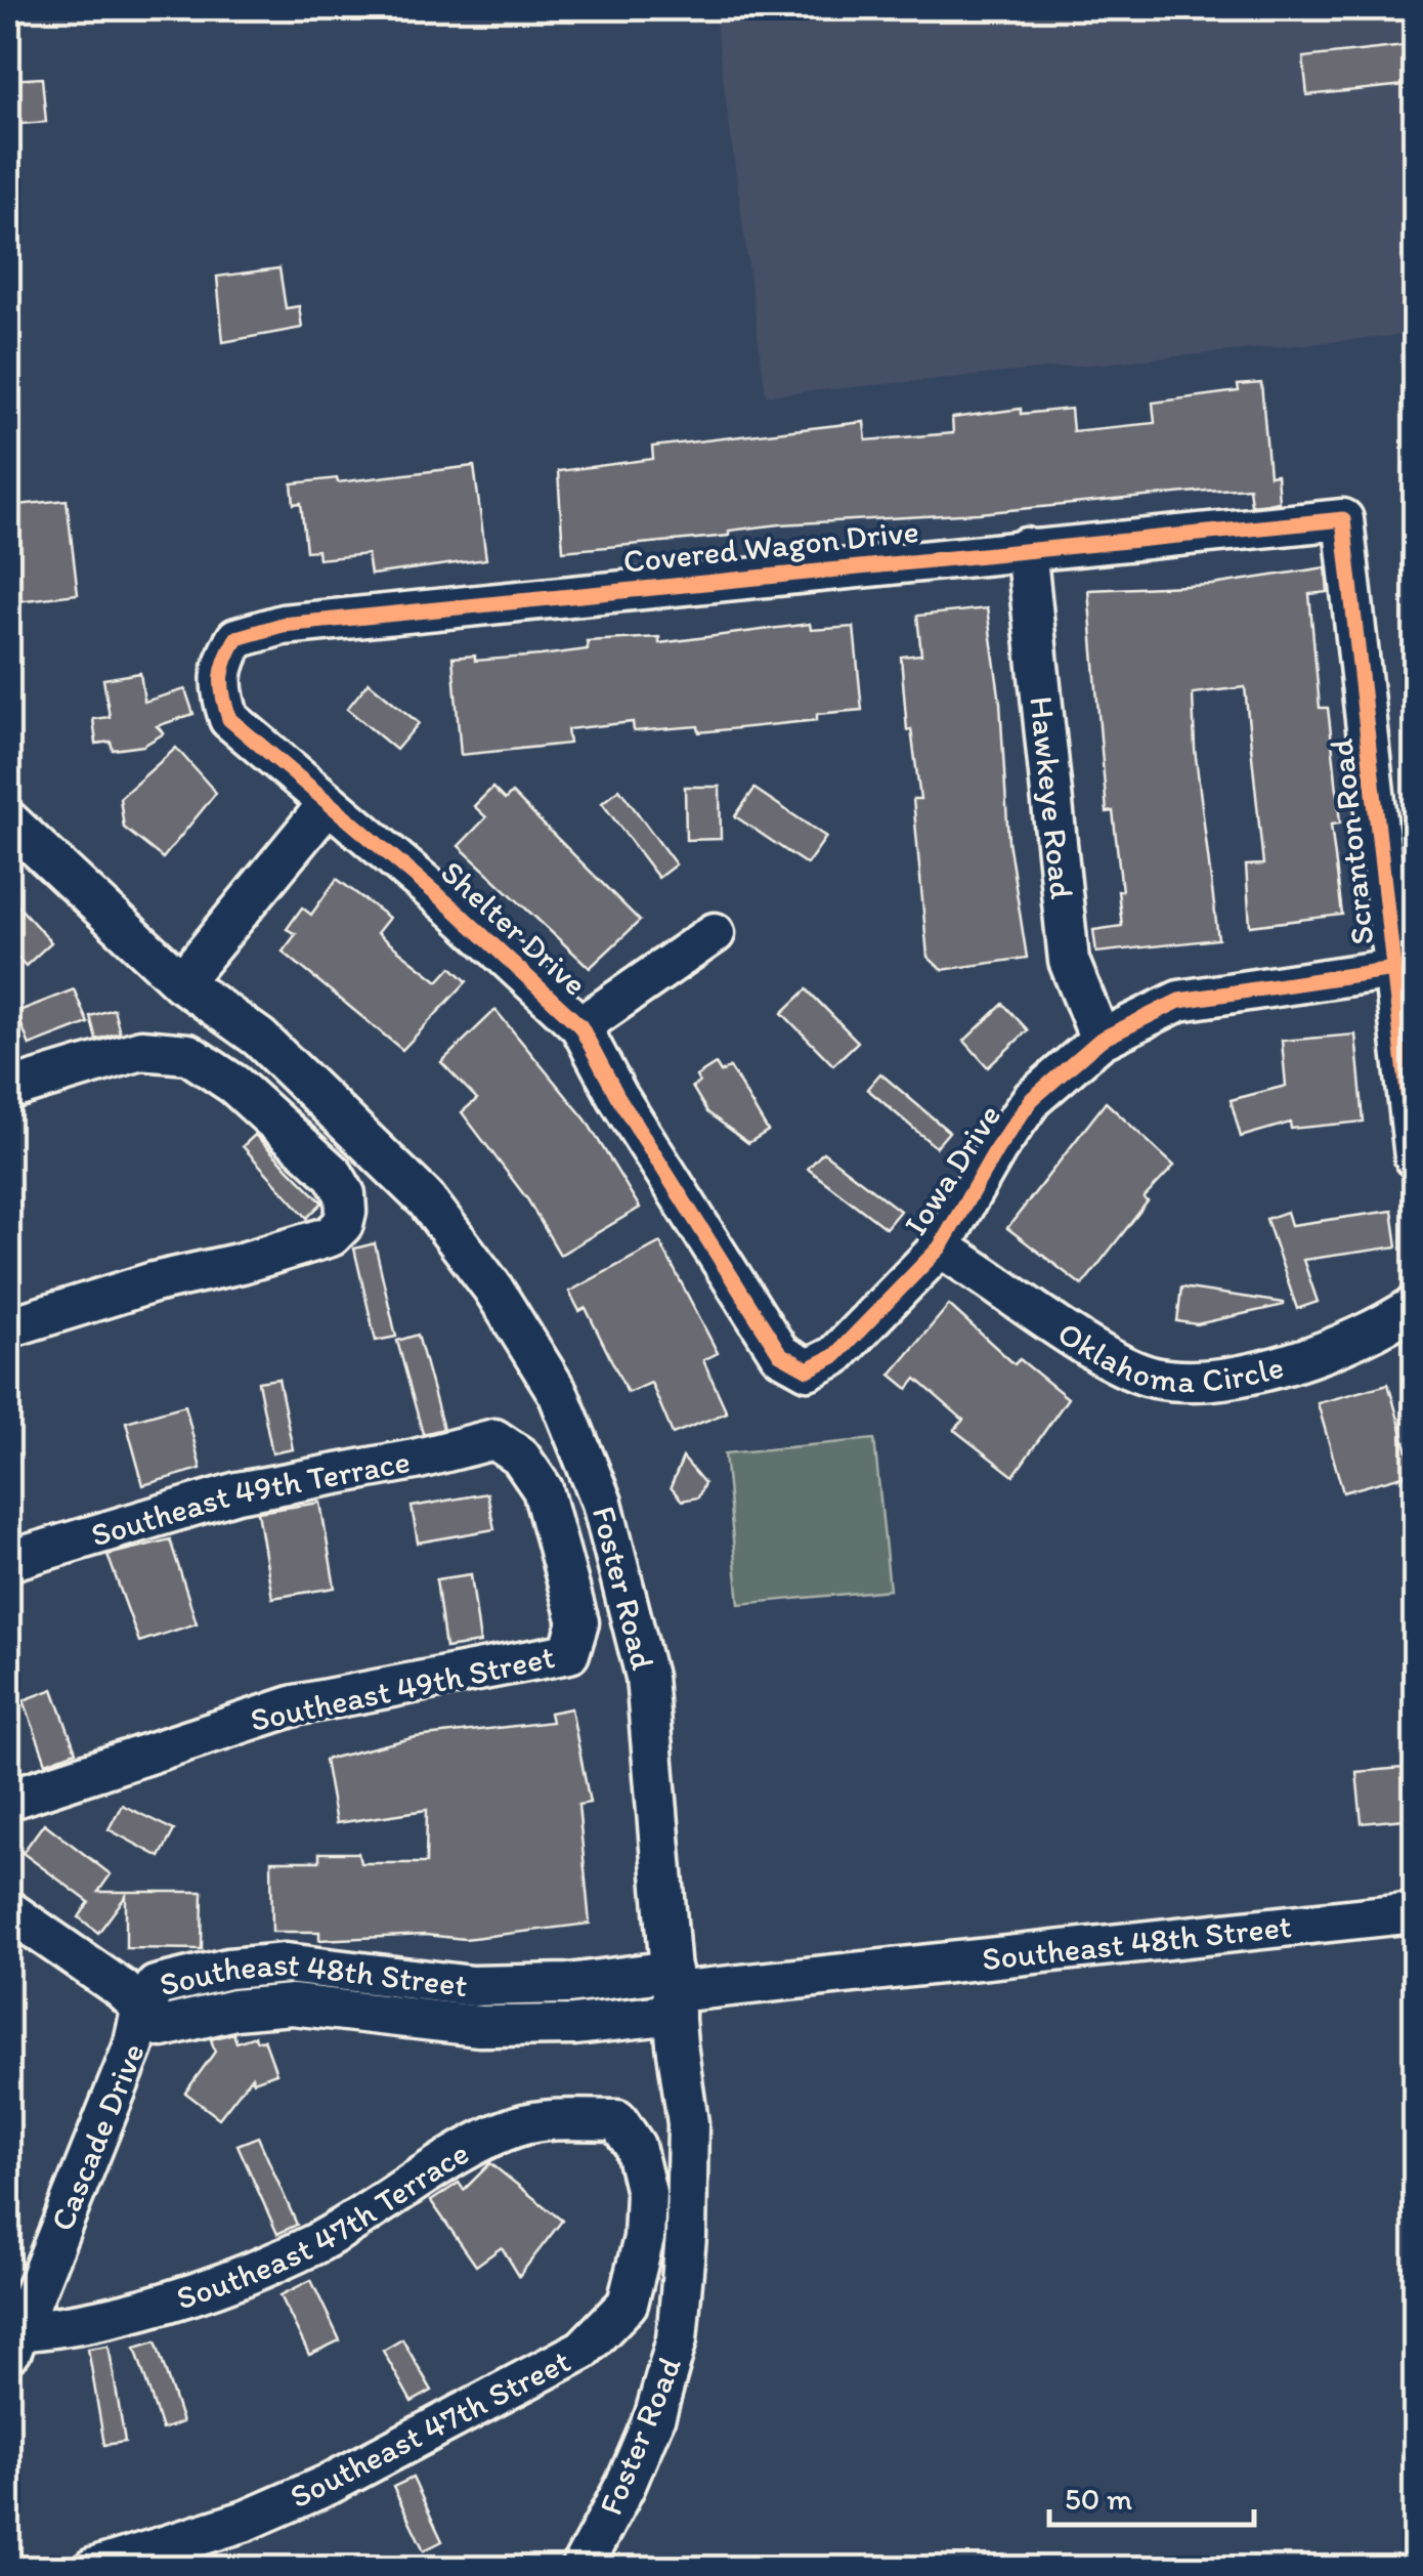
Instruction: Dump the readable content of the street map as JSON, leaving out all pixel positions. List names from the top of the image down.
{
  "streets": {
    "street": [
      "Covered Wagon Drive",
      "Hawkeye Road",
      "Scranton Road",
      "Shelter Drive",
      "Iowa Drive",
      "Oklahoma Circle",
      "Southeast 49th Terrace",
      "Foster Road",
      "Southeast 49th Street",
      "Southeast 48th Street",
      "Cascade Drive",
      "Southeast 47th Terrace",
      "Southeast 47th Street"
    ]
  },
  "crossings": [
    ["Covered Wagon Drive", "Hawkeye Road"],
    ["Covered Wagon Drive", "Scranton Road"],
    ["Covered Wagon Drive", "Shelter Drive"],
    ["Hawkeye Road", "Iowa Drive"],
    ["Scranton Road", "Iowa Drive"],
    ["Shelter Drive", "Iowa Drive"],
    ["Iowa Drive", "Oklahoma Circle"],
    ["Southeast 49th Terrace", "Southeast 49th Street"],
    ["Foster Road", "Southeast 48th Street"],
    ["Southeast 48th Street", "Cascade Drive"],
    ["Cascade Drive", "Southeast 47th Terrace"],
    ["Southeast 47th Terrace", "Southeast 47th Street"]
  ],
  "scale_bar": "50 m"
}
